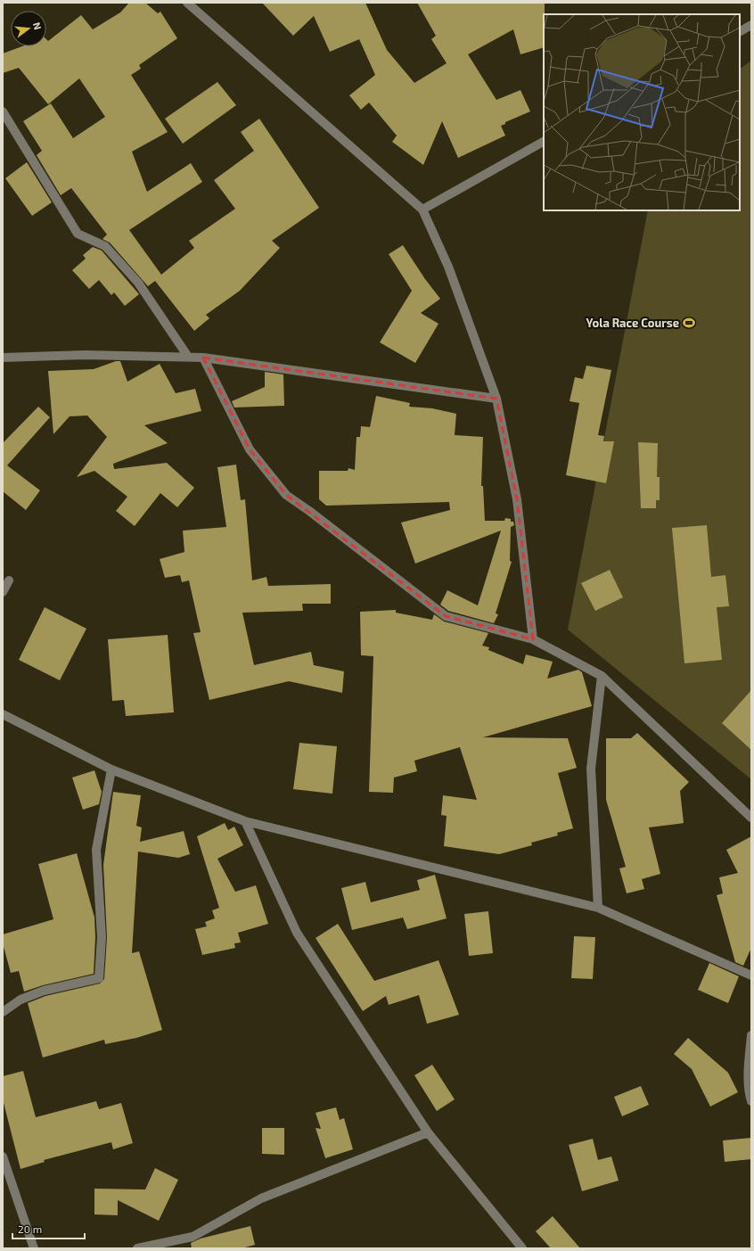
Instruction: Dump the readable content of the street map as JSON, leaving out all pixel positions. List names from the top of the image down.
{
  "places": {
    "sports": ["Yola Race Course"]
  },
  "scale_bar": "20 m",
  "north": "right"
}
